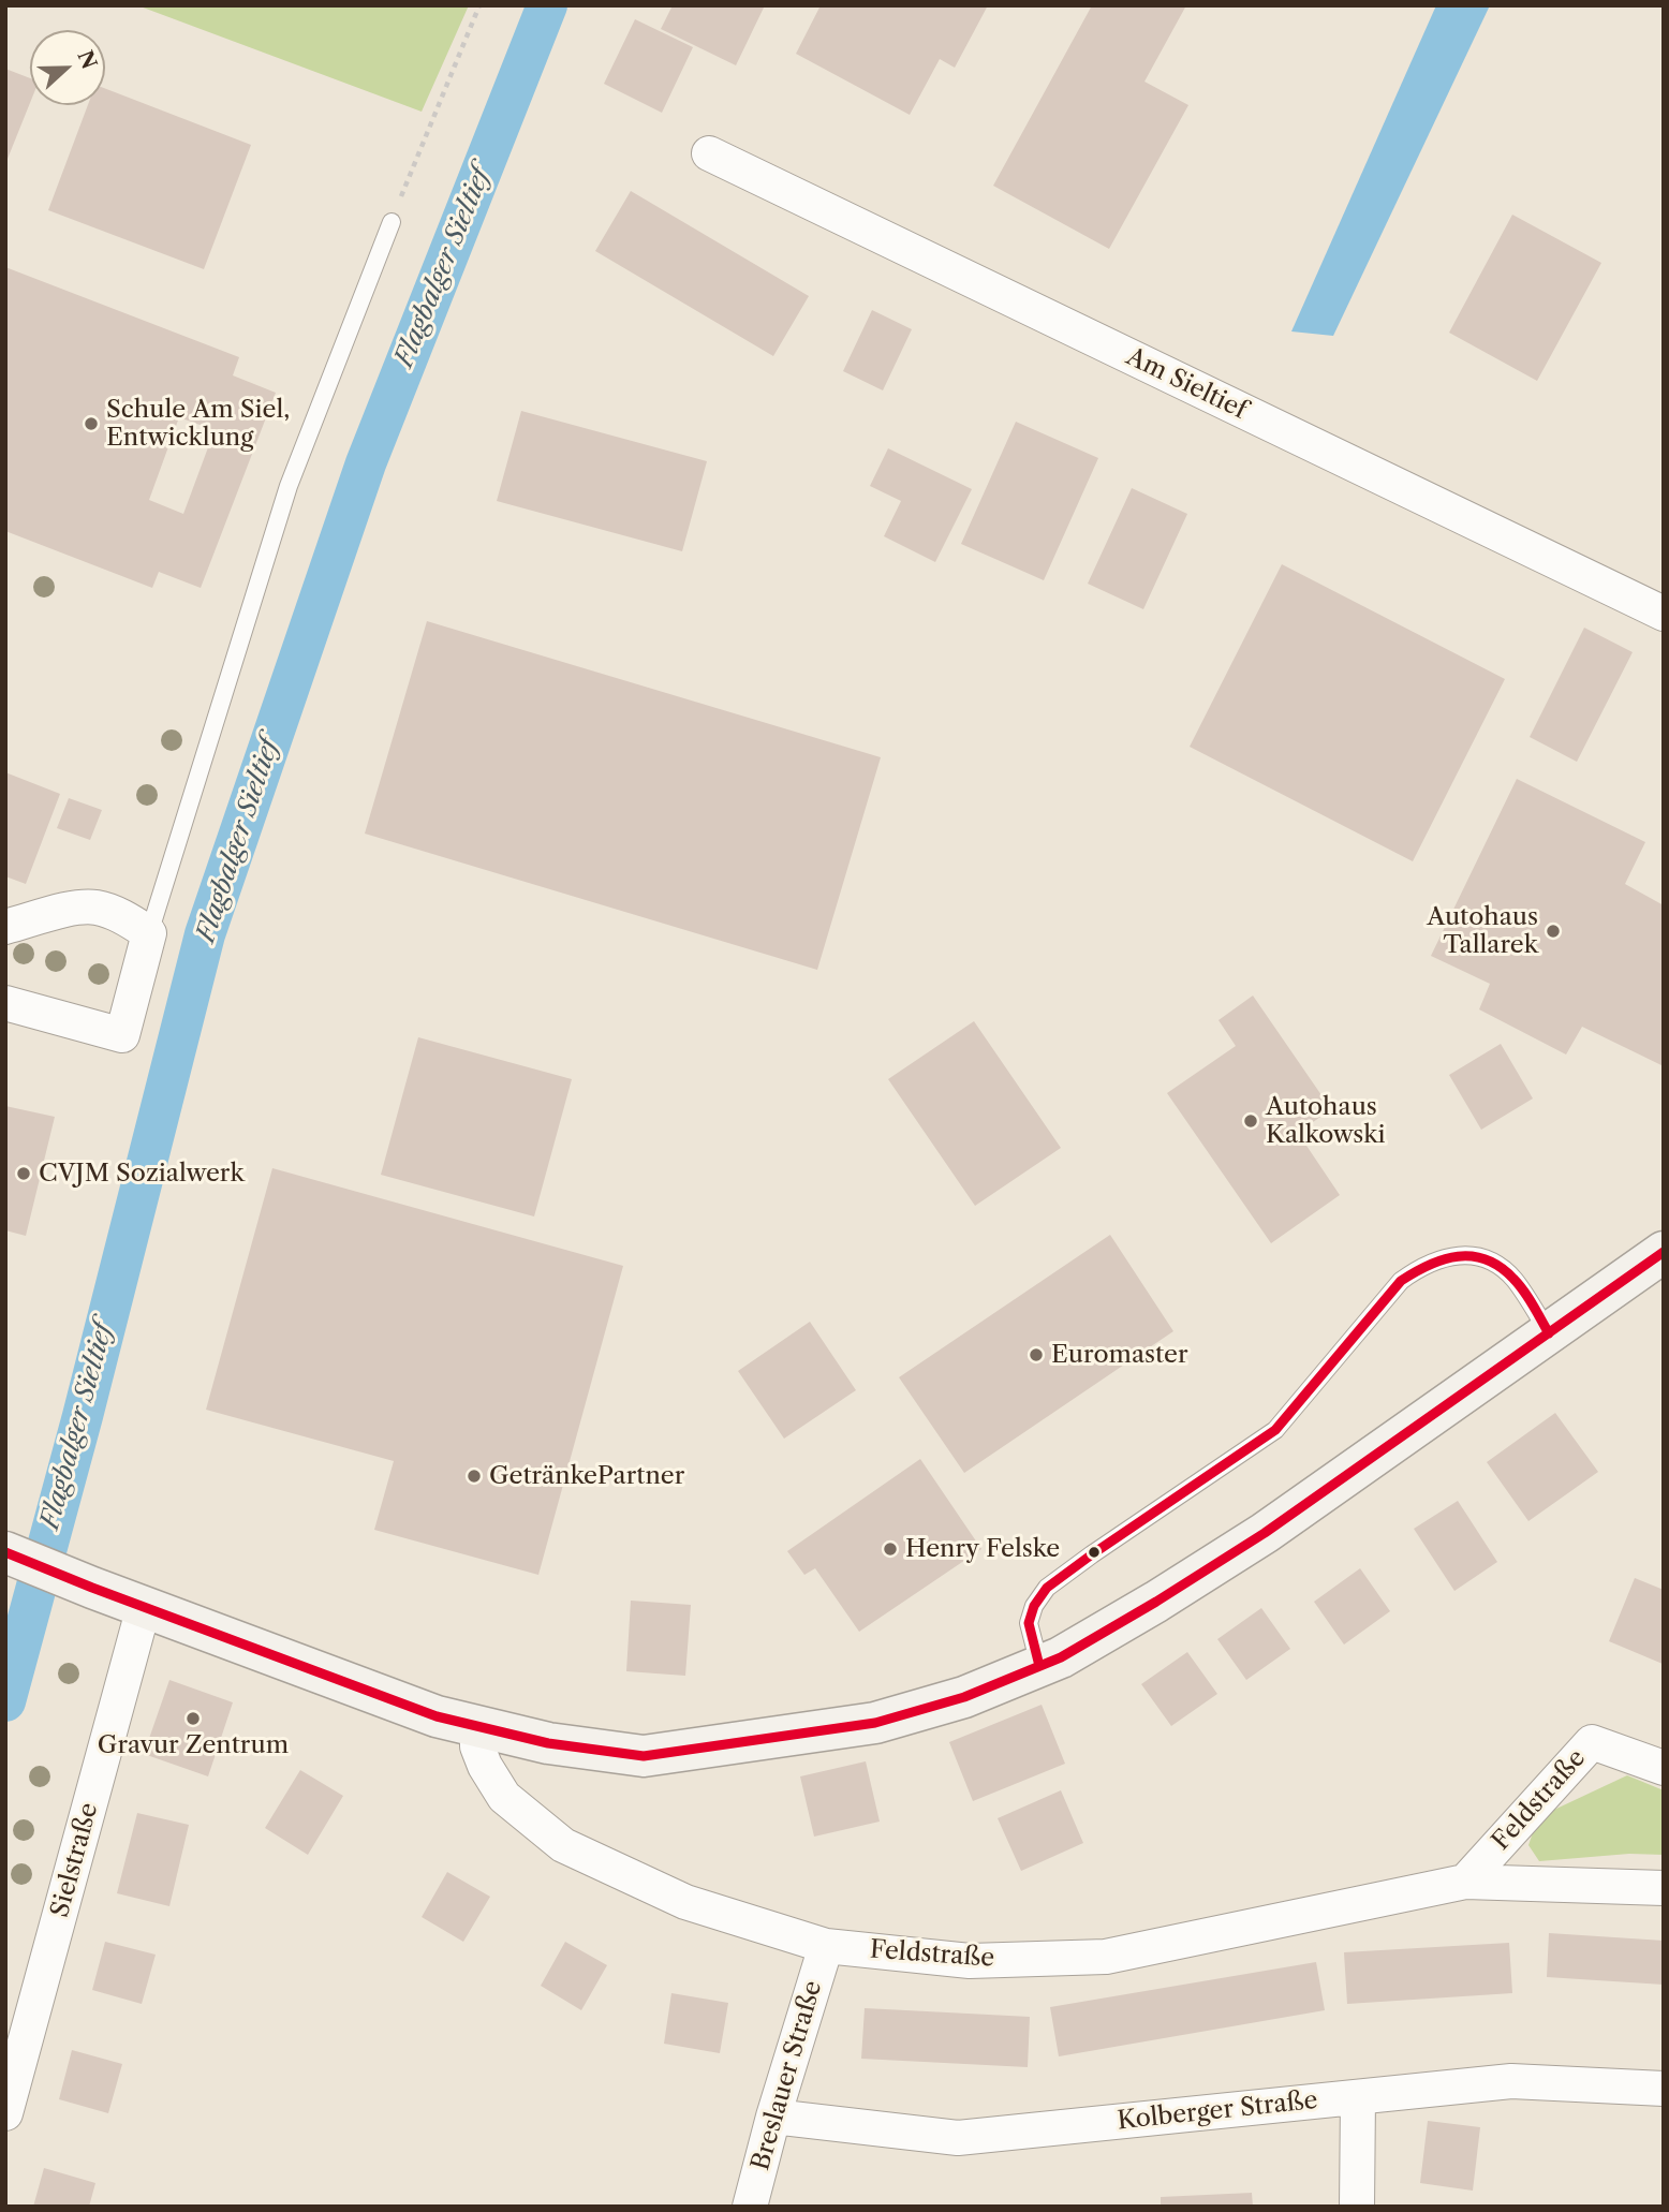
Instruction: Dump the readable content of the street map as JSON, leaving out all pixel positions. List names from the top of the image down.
{
  "streets": {
    "street": [
      "Am Sieltief",
      "Feldstraße",
      "Sielstraße",
      "Breslauer Straße",
      "Kolberger Straße"
    ]
  },
  "crossings": [
    ["Feldstraße", "Breslauer Straße"],
    ["Breslauer Straße", "Kolberger Straße"]
  ],
  "water": ["Flagbalger Sieltief"],
  "places": [
    "Schule Am Siel, Entwicklung",
    "Autohaus Tallarek",
    "Autohaus Kalkowski",
    "CVJM Sozialwerk",
    "Euromaster",
    "GetränkePartner",
    "Henry Felske",
    "Gravur Zentrum"
  ],
  "north": "right"
}
